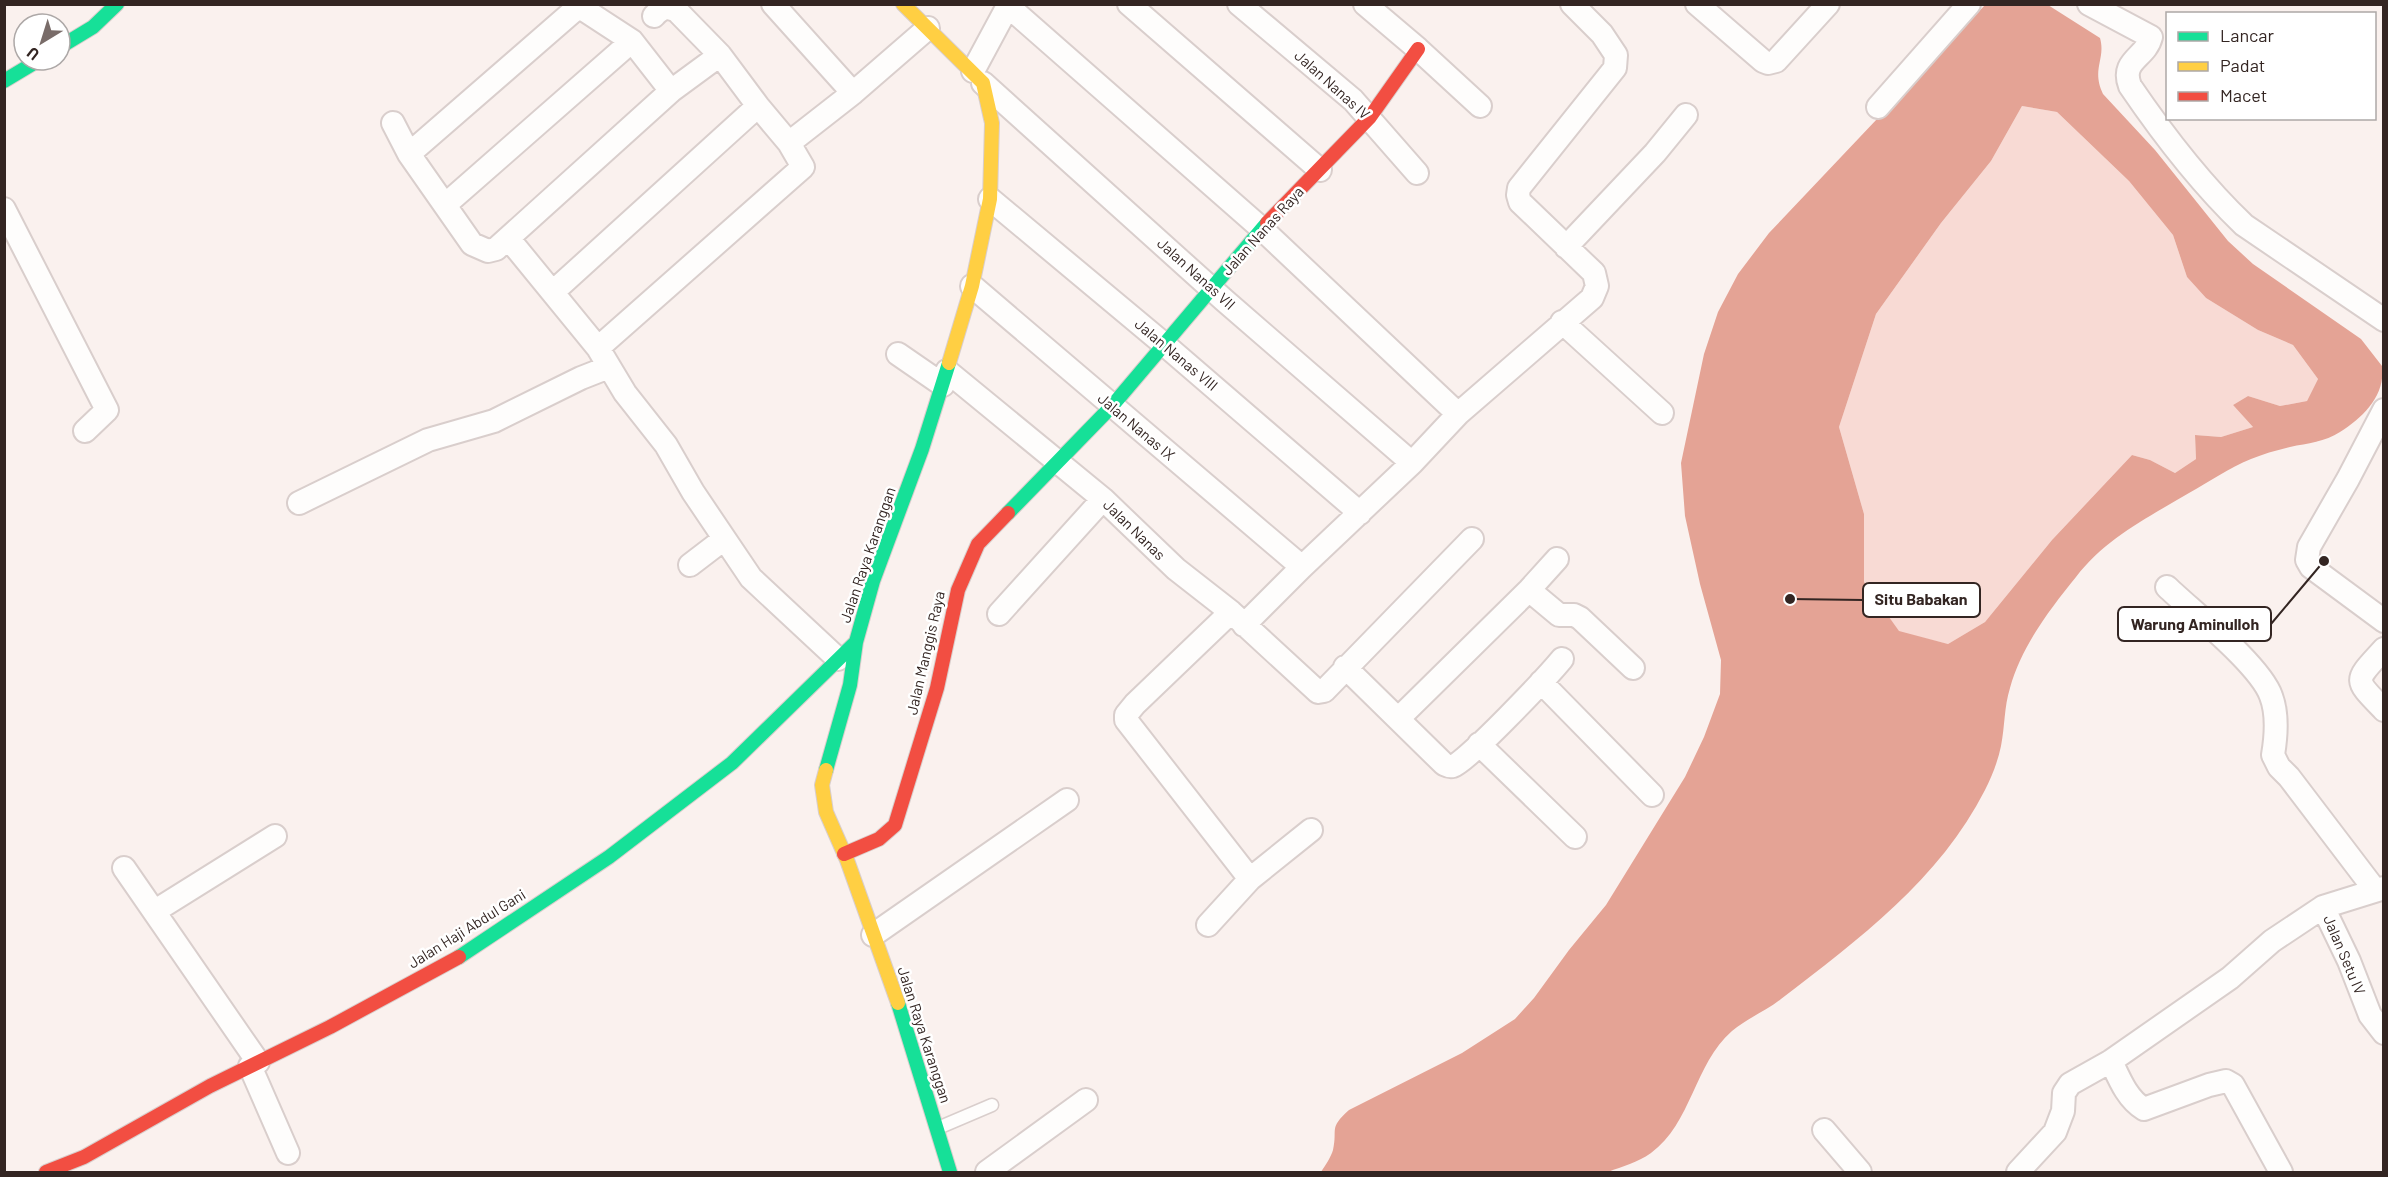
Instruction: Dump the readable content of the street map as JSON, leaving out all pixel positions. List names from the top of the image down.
{
  "streets": {
    "street": [
      "Jalan Nanas IV",
      "Jalan Nanas Raya",
      "Jalan Nanas VII",
      "Jalan Nanas VIII",
      "Jalan Nanas IX",
      "Jalan Nanas",
      "Jalan Raya Karanggan",
      "Jalan Manggis Raya",
      "Jalan Haji Abdul Gani",
      "Jalan Setu IV"
    ]
  },
  "crossings": [
    ["Jalan Nanas IV", "Jalan Nanas Raya"],
    ["Jalan Nanas Raya", "Jalan Nanas VII"],
    ["Jalan Nanas Raya", "Jalan Nanas VIII"],
    ["Jalan Nanas Raya", "Jalan Nanas IX"],
    ["Jalan Nanas Raya", "Jalan Nanas"],
    ["Jalan Nanas Raya", "Jalan Manggis Raya"],
    ["Jalan Nanas VII", "Jalan Raya Karanggan"],
    ["Jalan Nanas VIII", "Jalan Raya Karanggan"],
    ["Jalan Nanas IX", "Jalan Raya Karanggan"],
    ["Jalan Nanas", "Jalan Raya Karanggan"],
    ["Jalan Nanas", "Jalan Manggis Raya"],
    ["Jalan Raya Karanggan", "Jalan Manggis Raya"],
    ["Jalan Raya Karanggan", "Jalan Haji Abdul Gani"]
  ],
  "places": ["Warung Aminulloh", "Situ Babakan"],
  "legend": ["Lancar", "Padat", "Macet"],
  "north": "bottom left"
}
